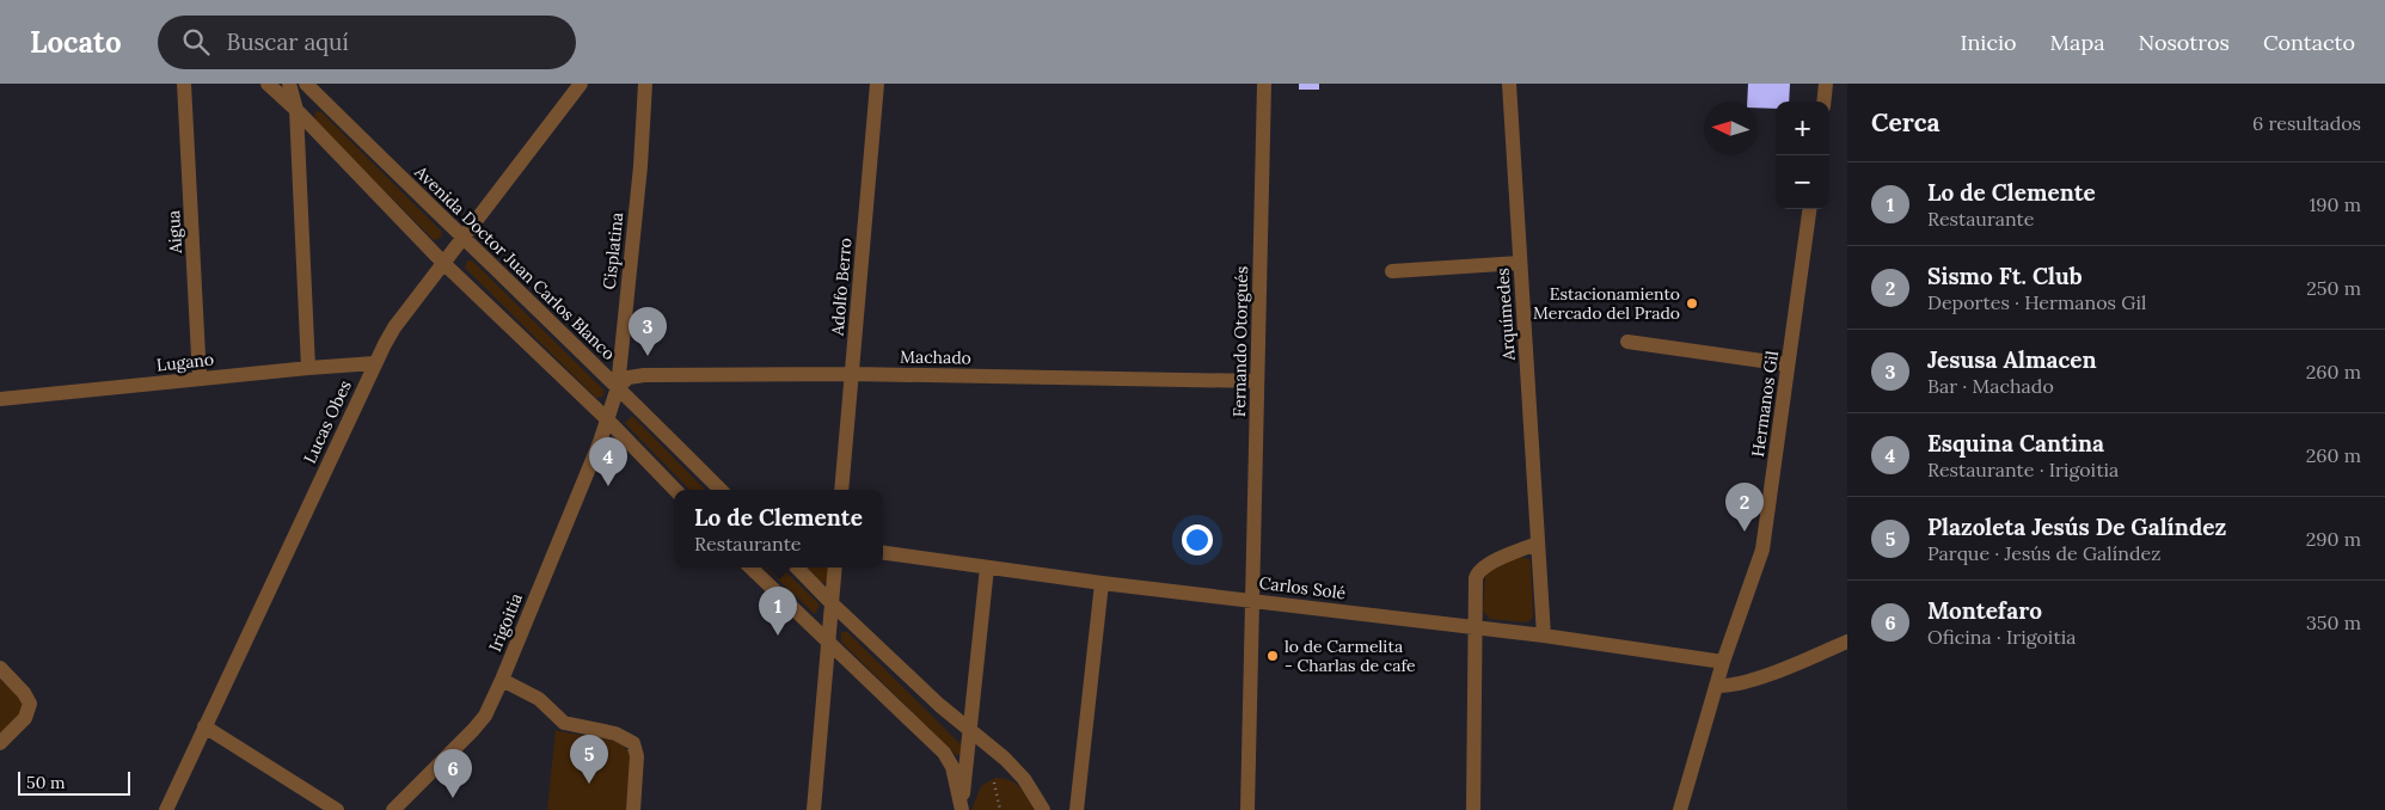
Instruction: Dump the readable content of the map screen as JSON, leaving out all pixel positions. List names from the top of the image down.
{
  "streets": {
    "street": [
      "Aigua",
      "Cisplatina",
      "Avenida Doctor Juan Carlos Blanco",
      "Adolfo Berro",
      "Arquímedes",
      "Fernando Otorgués",
      "Machado",
      "Lugano",
      "Hermanos Gil",
      "Lucas Obes",
      "Carlos Solé",
      "Irigoitia"
    ]
  },
  "crossings": [
    ["Aigua", "Lugano"],
    ["Cisplatina", "Avenida Doctor Juan Carlos Blanco"],
    ["Cisplatina", "Machado"],
    ["Cisplatina", "Irigoitia"],
    ["Avenida Doctor Juan Carlos Blanco", "Machado"],
    ["Avenida Doctor Juan Carlos Blanco", "Lucas Obes"],
    ["Adolfo Berro", "Machado"],
    ["Arquímedes", "Carlos Solé"],
    ["Fernando Otorgués", "Machado"],
    ["Fernando Otorgués", "Carlos Solé"],
    ["Lugano", "Lucas Obes"],
    ["Hermanos Gil", "Carlos Solé"]
  ],
  "places": ["Estacionamiento Mercado del Prado", "lo de Carmelita - Charlas de cafe"],
  "scale_bar": "50 m",
  "north": "left",
  "page": {
    "header": "Locato",
    "search": "Buscar aquí",
    "nav": [
      "Inicio",
      "Mapa",
      "Nosotros",
      "Contacto"
    ],
    "heading": ["Cerca", "6 resultados"],
    "map_buttons": ["+", "−"],
    "list": [
      {
        "mark": "1",
        "name": "Lo de Clemente",
        "note": "Restaurante",
        "value": "190 m"
      },
      {
        "mark": "2",
        "name": "Sismo Ft. Club",
        "note": "Deportes · Hermanos Gil",
        "value": "250 m"
      },
      {
        "mark": "3",
        "name": "Jesusa Almacen",
        "note": "Bar · Machado",
        "value": "260 m"
      },
      {
        "mark": "4",
        "name": "Esquina Cantina",
        "note": "Restaurante · Irigoitia",
        "value": "260 m"
      },
      {
        "mark": "5",
        "name": "Plazoleta Jesús De Galíndez",
        "note": "Parque · Jesús de Galíndez",
        "value": "290 m"
      },
      {
        "mark": "6",
        "name": "Montefaro",
        "note": "Oficina · Irigoitia",
        "value": "350 m"
      }
    ],
    "pins": [
      "3",
      "4",
      "2",
      "1",
      "5",
      "6"
    ],
    "popup": ["Lo de Clemente", "Restaurante"],
    "scale": "50 m"
  }
}
